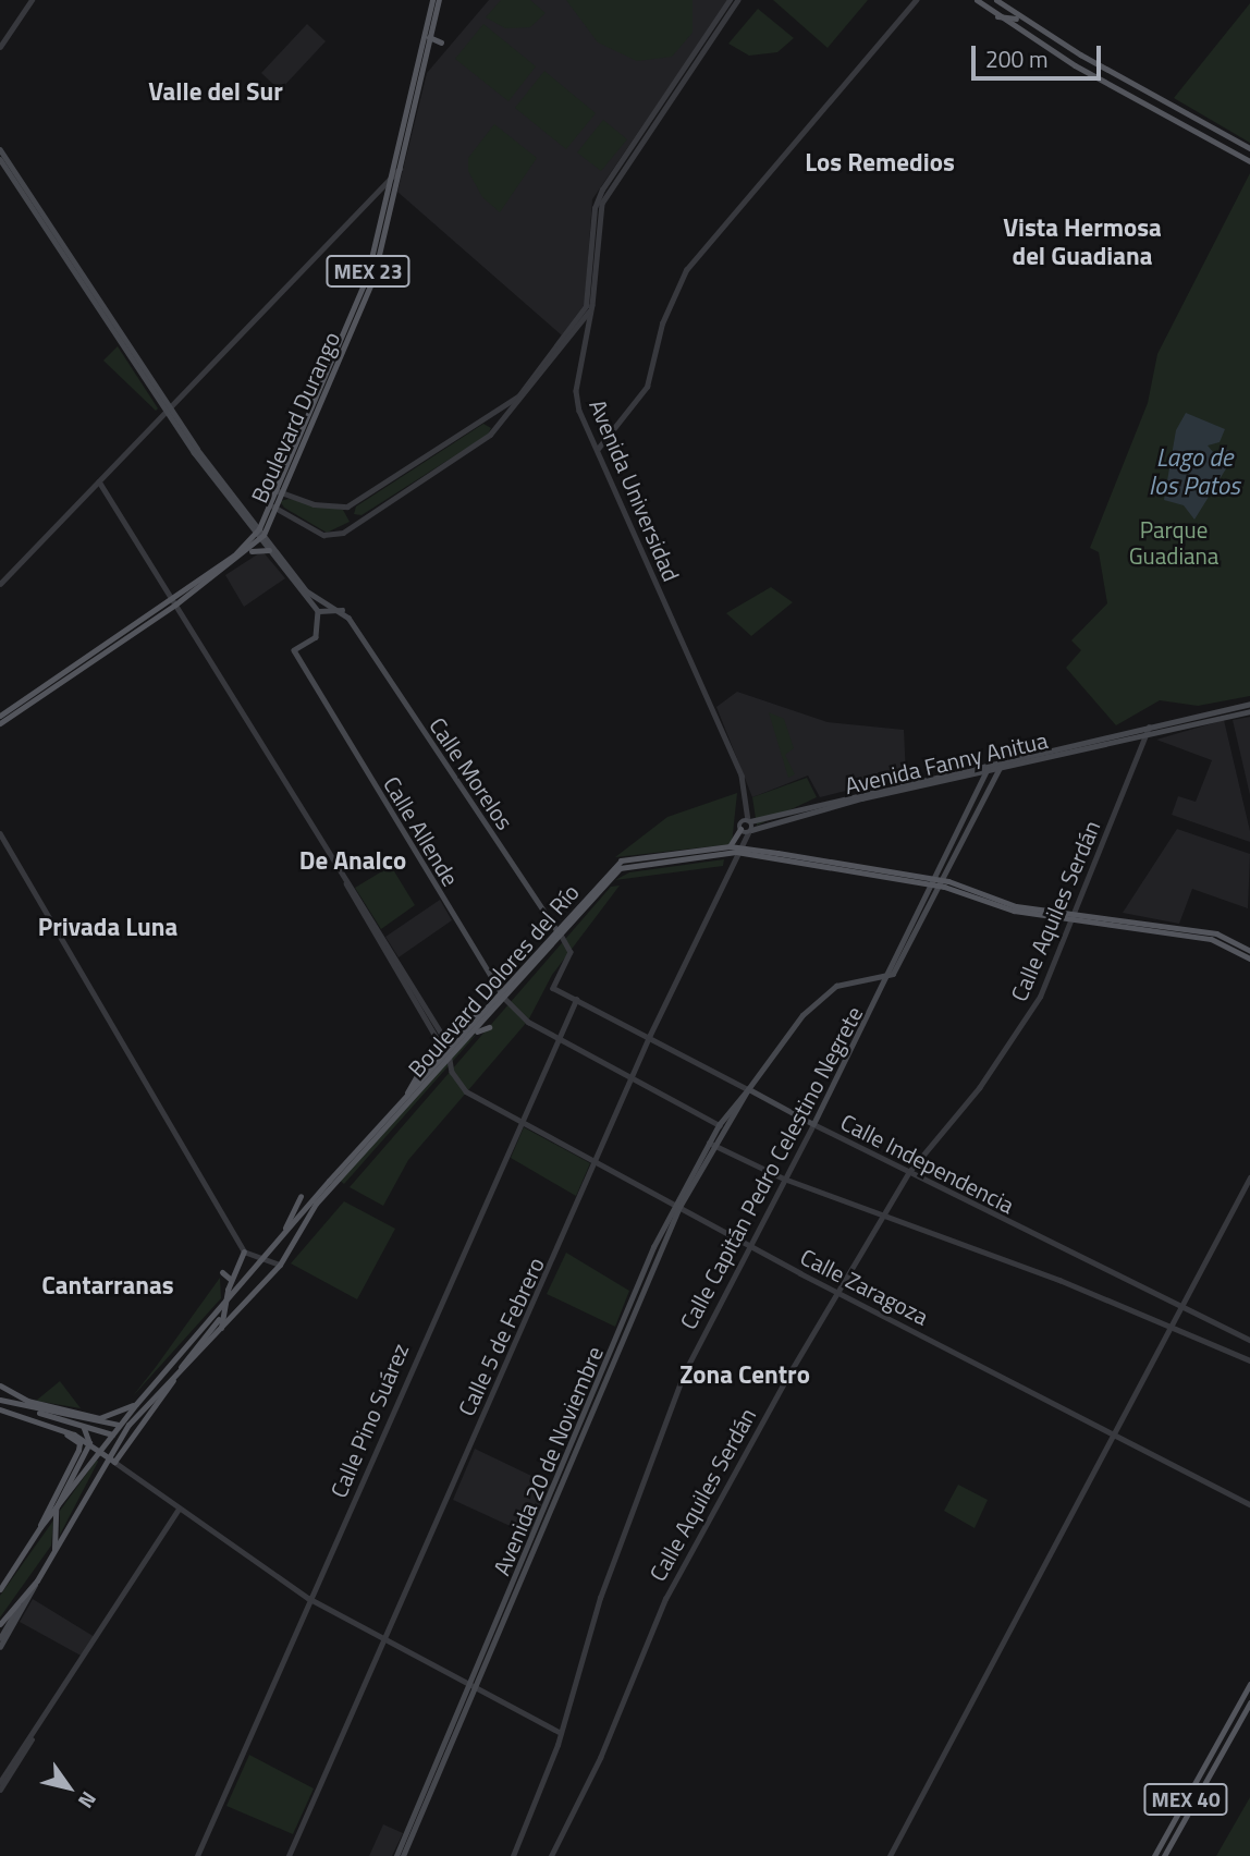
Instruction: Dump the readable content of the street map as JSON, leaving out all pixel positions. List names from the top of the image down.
{
  "streets": {
    "main road": [
      "MEX 23",
      "Boulevard Durango",
      "Avenida Fanny Anitua",
      "Calle Morelos",
      "Calle Allende",
      "Boulevard Dolores del Río",
      "Calle Independencia",
      "Calle Capitán Pedro Celestino Negrete",
      "Avenida 20 de Noviembre",
      "MEX 40"
    ],
    "street": [
      "Avenida Universidad",
      "Calle Aquiles Serdán",
      "Calle Zaragoza",
      "Calle 5 de Febrero",
      "Calle Pino Suárez"
    ]
  },
  "crossings": [
    ["Avenida Universidad", "Avenida Fanny Anitua"],
    ["Avenida Fanny Anitua", "Calle Aquiles Serdán"],
    ["Avenida Fanny Anitua", "Calle Capitán Pedro Celestino Negrete"],
    ["Avenida Fanny Anitua", "Calle 5 de Febrero"],
    ["Calle Morelos", "Boulevard Dolores del Río"],
    ["Calle Morelos", "Calle Independencia"],
    ["Calle Allende", "Boulevard Dolores del Río"],
    ["Calle Allende", "Calle 5 de Febrero"],
    ["Calle Allende", "Calle Pino Suárez"],
    ["Calle Allende", "Avenida 20 de Noviembre"],
    ["Calle Aquiles Serdán", "Boulevard Dolores del Río"],
    ["Calle Aquiles Serdán", "Calle Independencia"],
    ["Calle Aquiles Serdán", "Calle Zaragoza"],
    ["Boulevard Dolores del Río", "Calle Capitán Pedro Celestino Negrete"],
    ["Boulevard Dolores del Río", "Calle Zaragoza"],
    ["Boulevard Dolores del Río", "Calle 5 de Febrero"],
    ["Calle Independencia", "Calle Capitán Pedro Celestino Negrete"],
    ["Calle Independencia", "Calle 5 de Febrero"],
    ["Calle Independencia", "Calle Pino Suárez"],
    ["Calle Independencia", "Avenida 20 de Noviembre"],
    ["Calle Capitán Pedro Celestino Negrete", "Calle Zaragoza"],
    ["Calle Capitán Pedro Celestino Negrete", "Avenida 20 de Noviembre"],
    ["Calle Zaragoza", "Calle 5 de Febrero"],
    ["Calle Zaragoza", "Calle Pino Suárez"],
    ["Calle Zaragoza", "Avenida 20 de Noviembre"]
  ],
  "districts": [
    "Valle del Sur",
    "Los Remedios",
    "Vista Hermosa del Guadiana",
    "De Analco",
    "Privada Luna",
    "Cantarranas",
    "Zona Centro"
  ],
  "water": ["Lago de los Patos"],
  "parks": ["Parque Guadiana"],
  "scale_bar": "200 m",
  "north": "bottom right"
}
